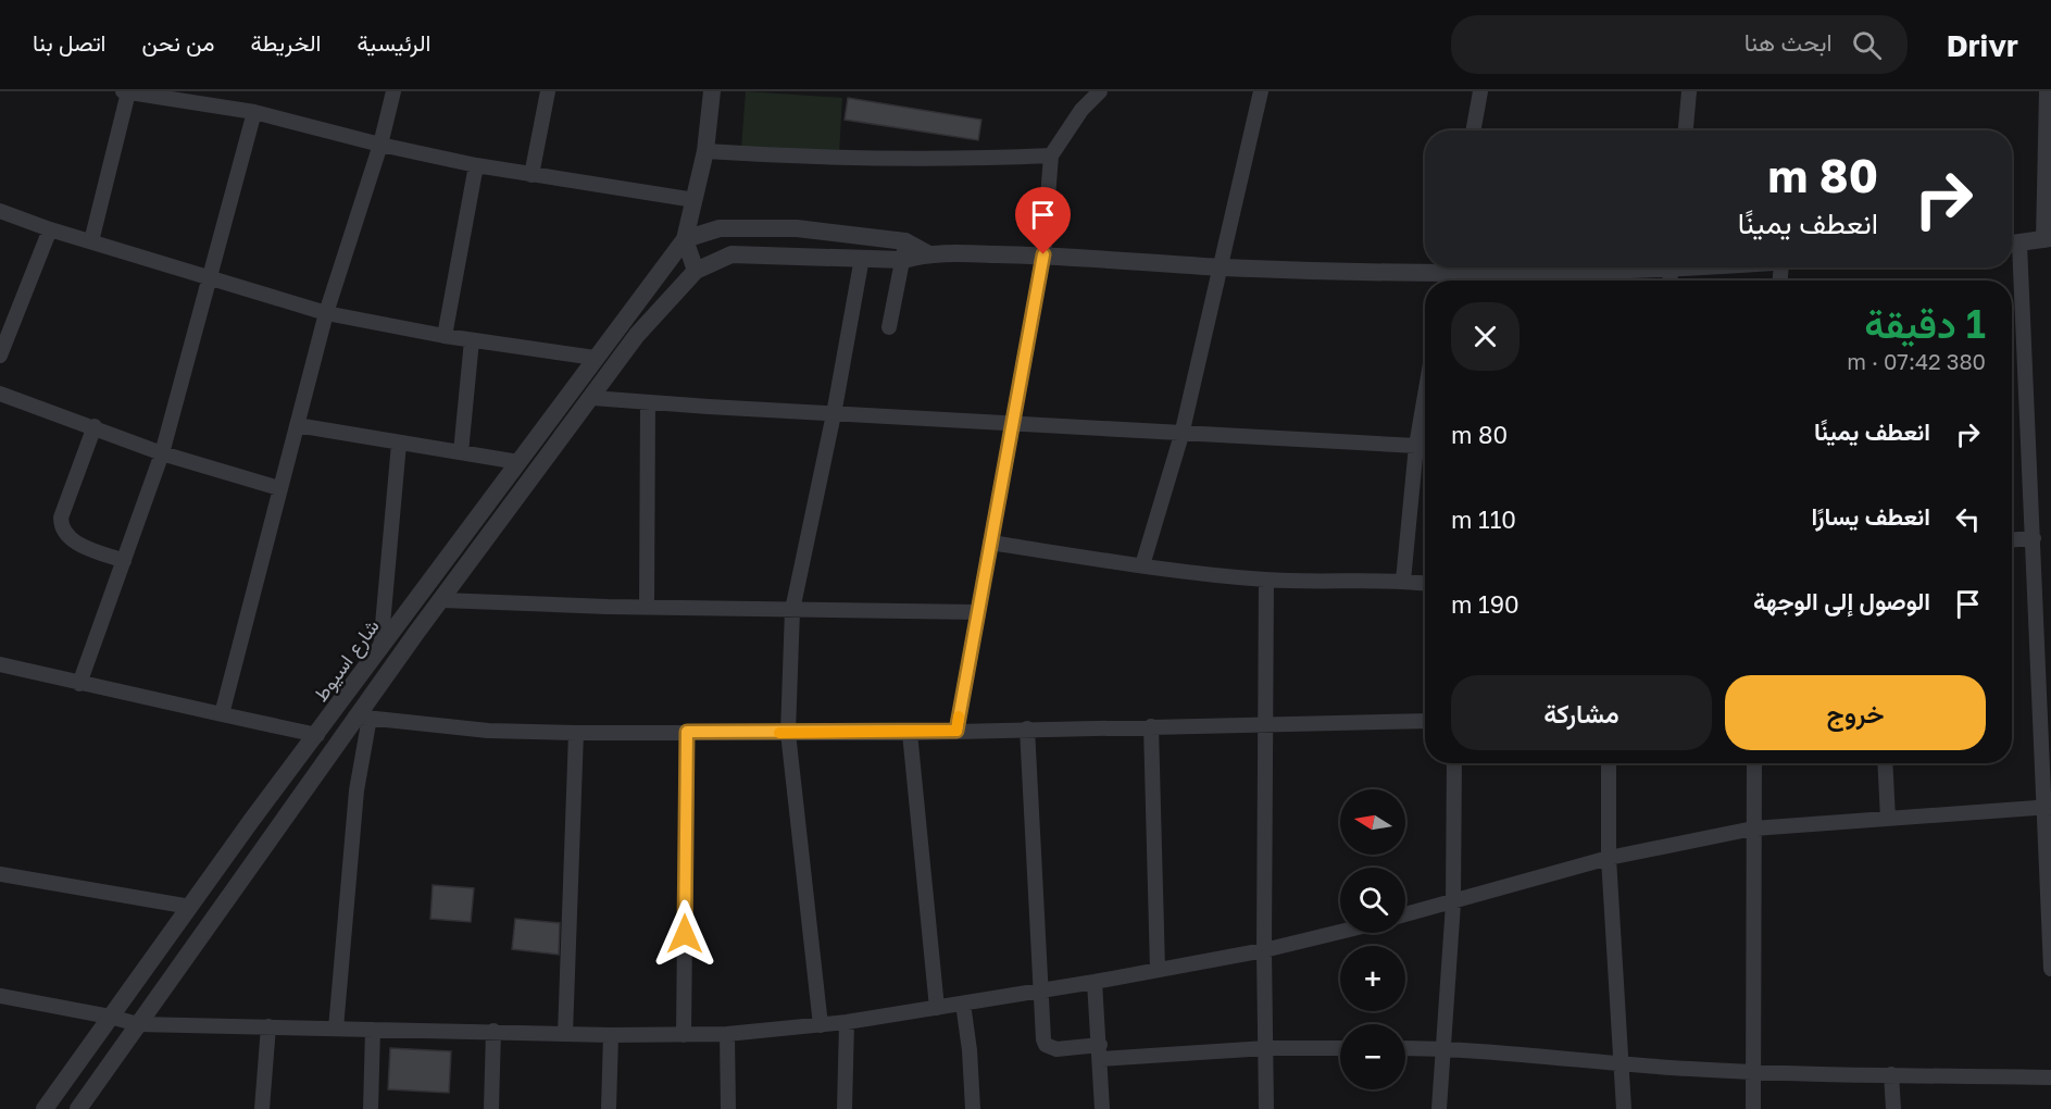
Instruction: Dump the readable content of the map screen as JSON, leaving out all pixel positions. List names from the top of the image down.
{
  "streets": {
    "street": ["شارع اسيوط"]
  },
  "north": "left",
  "page": {
    "header": "Drivr",
    "search": "ابحث هنا",
    "nav": [
      "الرئيسية",
      "الخريطة",
      "من نحن",
      "اتصل بنا"
    ],
    "turn": ["80 m", "انعطف يمينًا"],
    "heading": ["1 دقيقة", "380 m · 07:42"],
    "list": [
      {
        "name": "انعطف يمينًا",
        "value": "80 m"
      },
      {
        "name": "انعطف يسارًا",
        "value": "110 m"
      },
      {
        "name": "الوصول إلى الوجهة",
        "value": "190 m"
      }
    ],
    "buttons": ["خروج", "مشاركة"],
    "map_buttons": ["+", "−"]
  }
}
